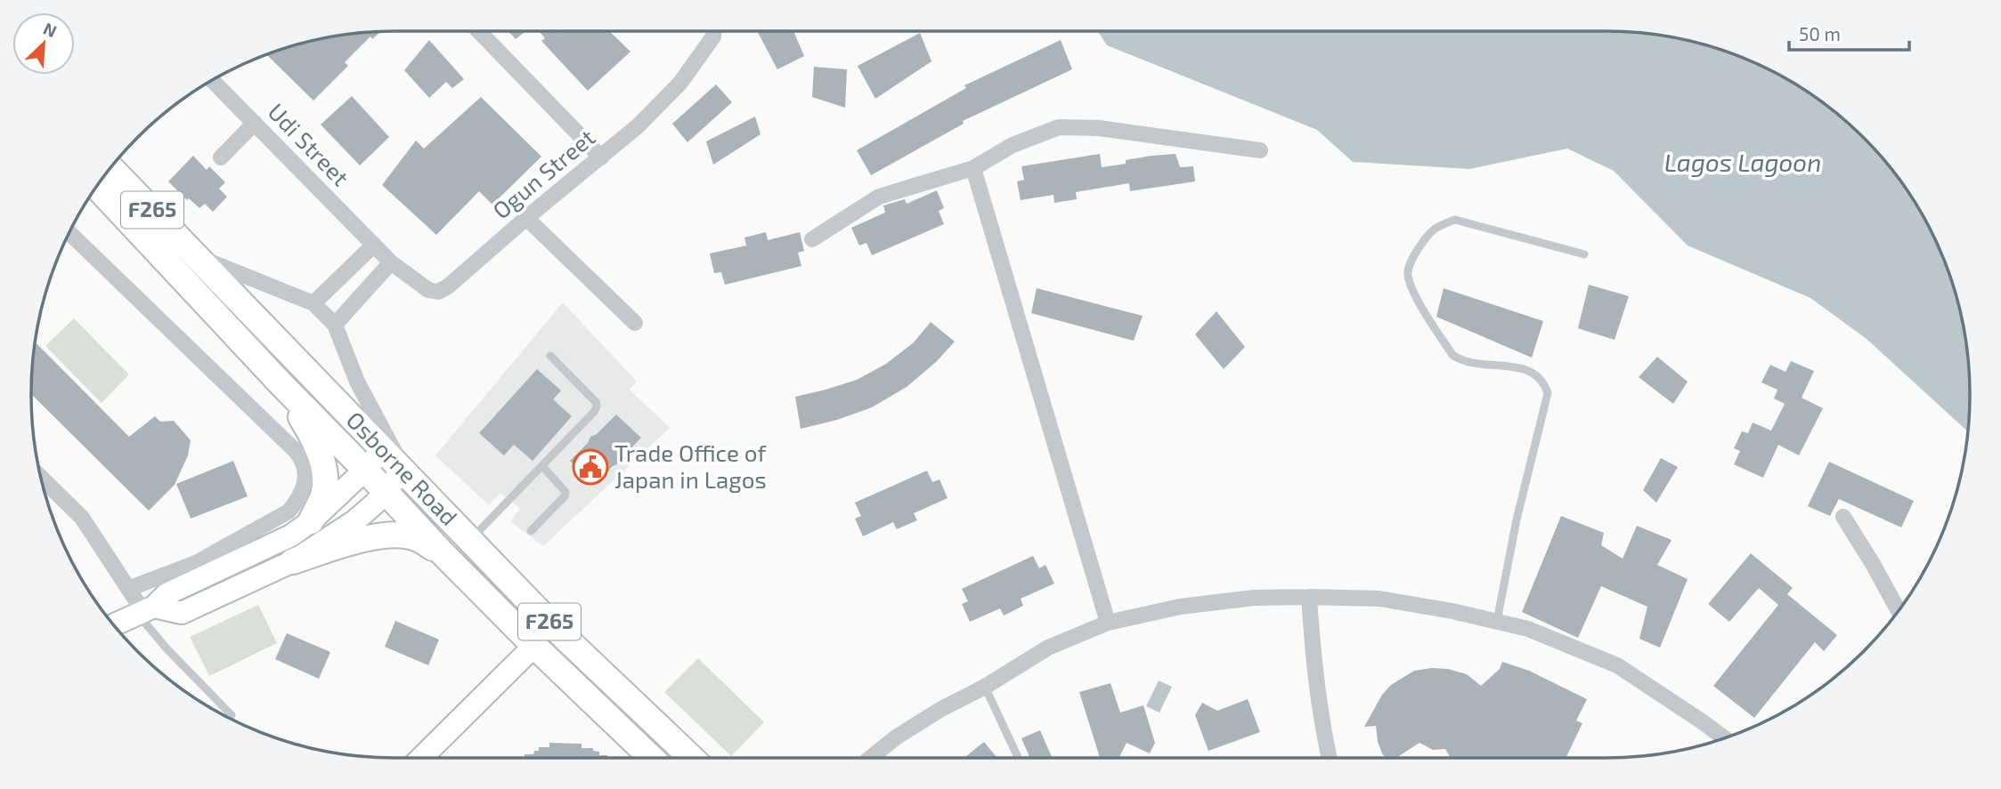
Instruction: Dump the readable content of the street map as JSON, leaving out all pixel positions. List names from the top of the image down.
{
  "streets": {
    "main road": ["F265", "Osborne Road"],
    "street": ["Udi Street", "Ogun Street"]
  },
  "crossings": [
    ["Udi Street", "Ogun Street"]
  ],
  "water": ["Lagos Lagoon"],
  "places": {
    "public building": ["Trade Office of Japan in Lagos"]
  },
  "scale_bar": "50 m",
  "north": "top right"
}
